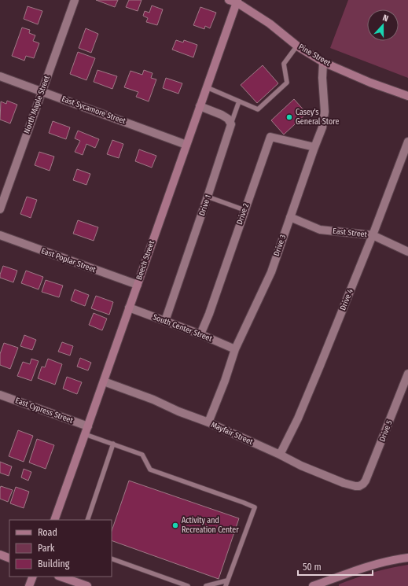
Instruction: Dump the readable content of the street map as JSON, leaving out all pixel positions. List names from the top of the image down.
{
  "streets": {
    "street": [
      "Pine Street",
      "North Maple Street",
      "East Sycamore Street",
      "Drive 1",
      "Drive 2",
      "East Street",
      "Drive 3",
      "East Poplar Street",
      "Beech Street",
      "Drive 4",
      "South Center Street",
      "East Cypress Street",
      "Drive 5",
      "Mayfair Street"
    ]
  },
  "crossings": [
    ["Pine Street", "Drive 3"],
    ["Pine Street", "Beech Street"],
    ["North Maple Street", "East Sycamore Street"],
    ["East Sycamore Street", "Beech Street"],
    ["Drive 1", "South Center Street"],
    ["Drive 2", "Drive 3"],
    ["Drive 2", "South Center Street"],
    ["East Street", "Drive 3"],
    ["East Street", "Drive 4"],
    ["Drive 3", "South Center Street"],
    ["Drive 3", "Mayfair Street"],
    ["East Poplar Street", "Beech Street"],
    ["Beech Street", "South Center Street"],
    ["Beech Street", "East Cypress Street"],
    ["Beech Street", "Mayfair Street"],
    ["Drive 4", "Mayfair Street"],
    ["Drive 5", "Mayfair Street"]
  ],
  "places": ["Casey's General Store", "Activity and Recreation Center"],
  "legend": ["Road", "Park", "Building"],
  "scale_bar": "50 m",
  "north": "top"
}
